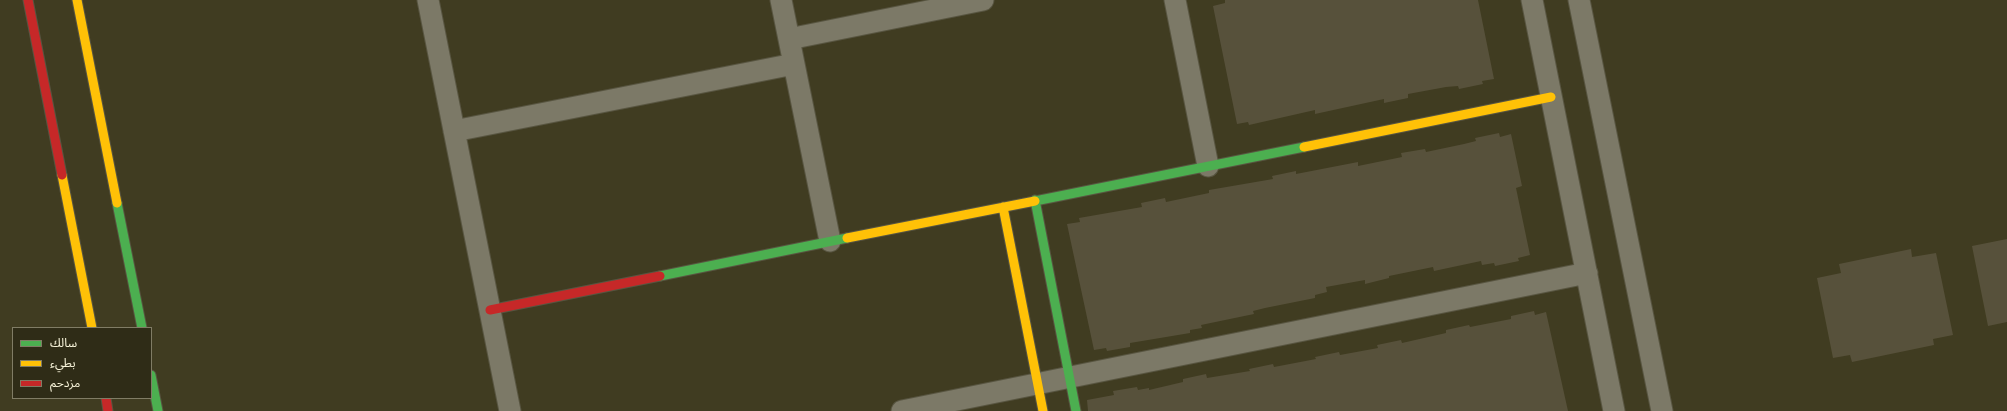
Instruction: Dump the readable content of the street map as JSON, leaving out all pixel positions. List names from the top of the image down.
{
  "legend": ["سالك", "بطيء", "مزدحم"]
}
